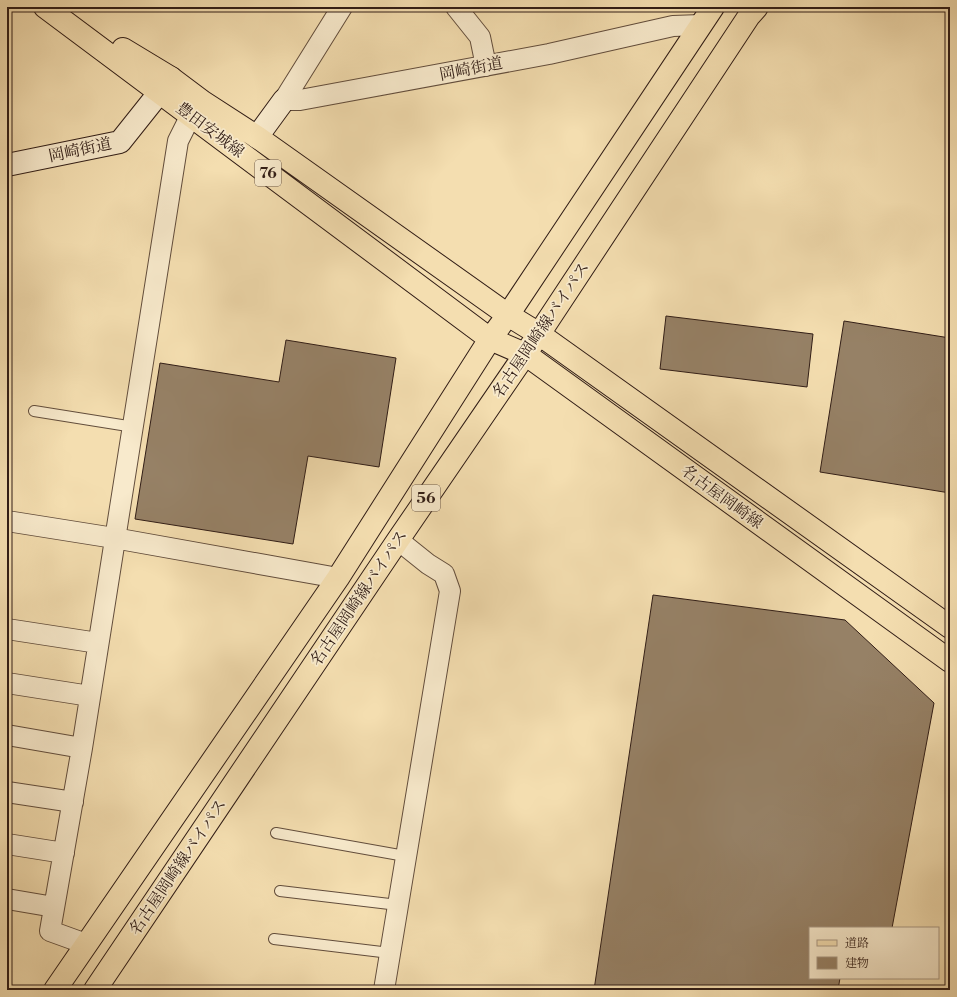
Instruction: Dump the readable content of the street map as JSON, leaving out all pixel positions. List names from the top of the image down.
{
  "streets": {
    "main road": [
      "豊田安城線",
      "76",
      "名古屋岡崎線バイパス",
      "名古屋岡崎線",
      "56"
    ],
    "street": ["岡崎街道"]
  },
  "crossings": [
    ["岡崎街道", "豊田安城線"],
    ["岡崎街道", "名古屋岡崎線バイパス"],
    ["豊田安城線", "名古屋岡崎線バイパス"],
    ["豊田安城線", "名古屋岡崎線"],
    ["名古屋岡崎線バイパス", "名古屋岡崎線"]
  ],
  "legend": ["道路", "建物"]
}
